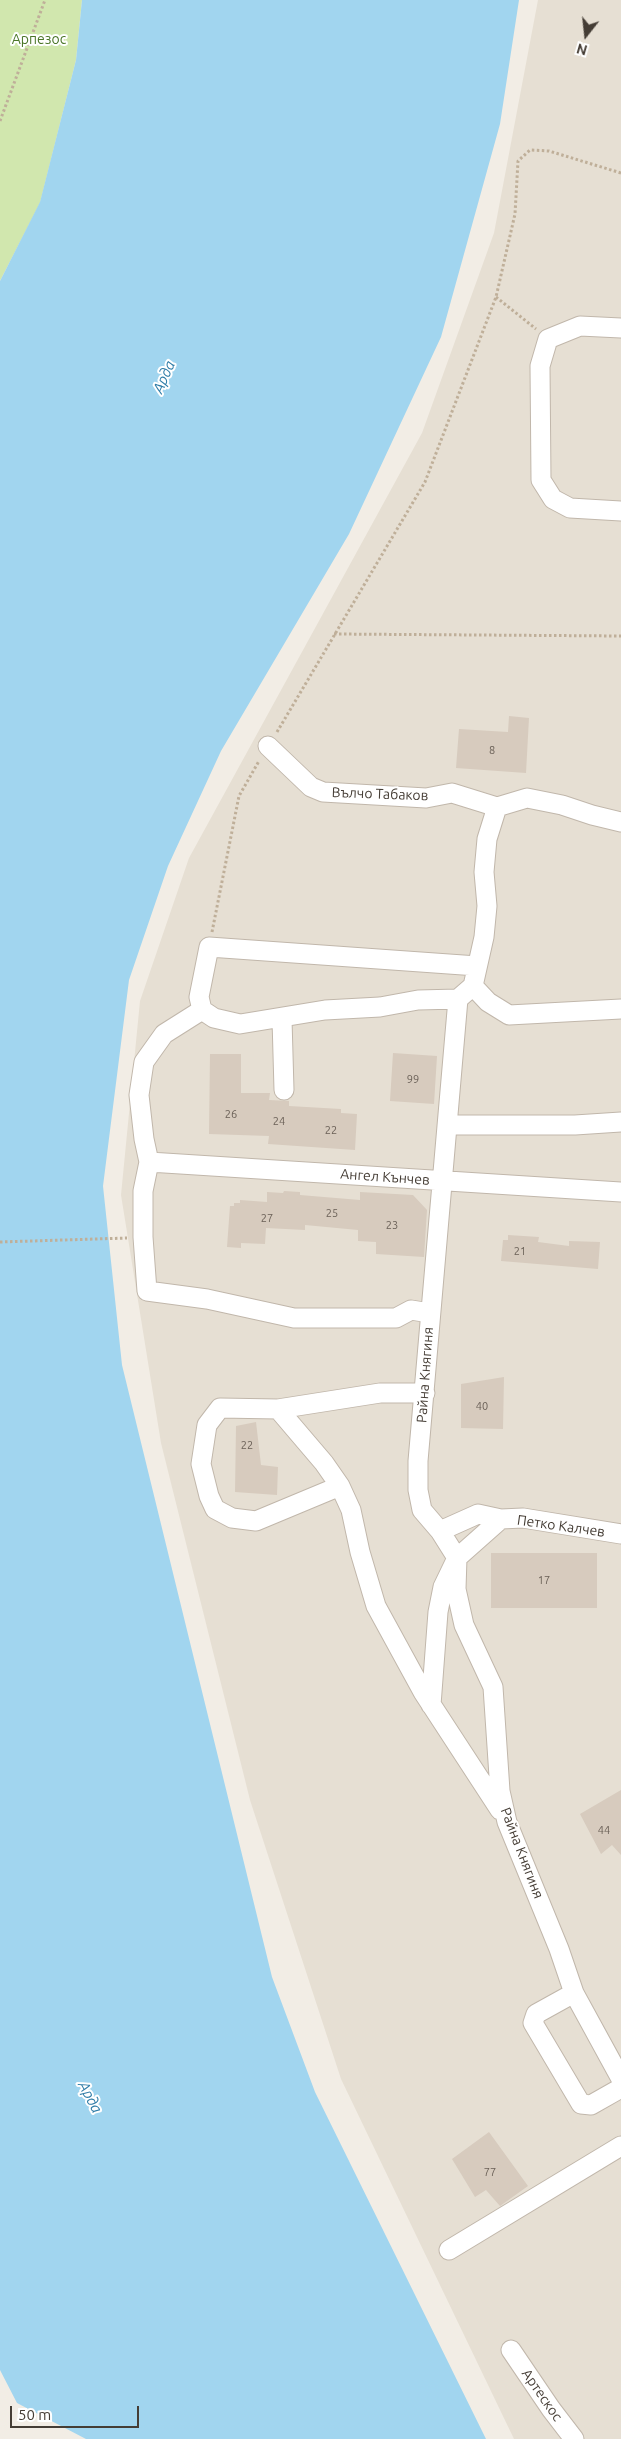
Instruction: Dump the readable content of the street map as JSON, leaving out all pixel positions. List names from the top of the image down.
{
  "streets": {
    "street": [
      "Вълчо Табаков",
      "Ангел Кънчев",
      "Райна Княгиня",
      "Петко Калчев",
      "Артескос"
    ]
  },
  "crossings": [
    ["Ангел Кънчев", "Райна Княгиня"],
    ["Райна Княгиня", "Петко Калчев"]
  ],
  "water": ["Арда"],
  "parks": ["Арпезос"],
  "house_numbers": [
    "8",
    "99",
    "26",
    "24",
    "22",
    "25",
    "27",
    "23",
    "21",
    "40",
    "22",
    "17",
    "44",
    "77"
  ],
  "scale_bar": "50 m",
  "north": "bottom"
}
